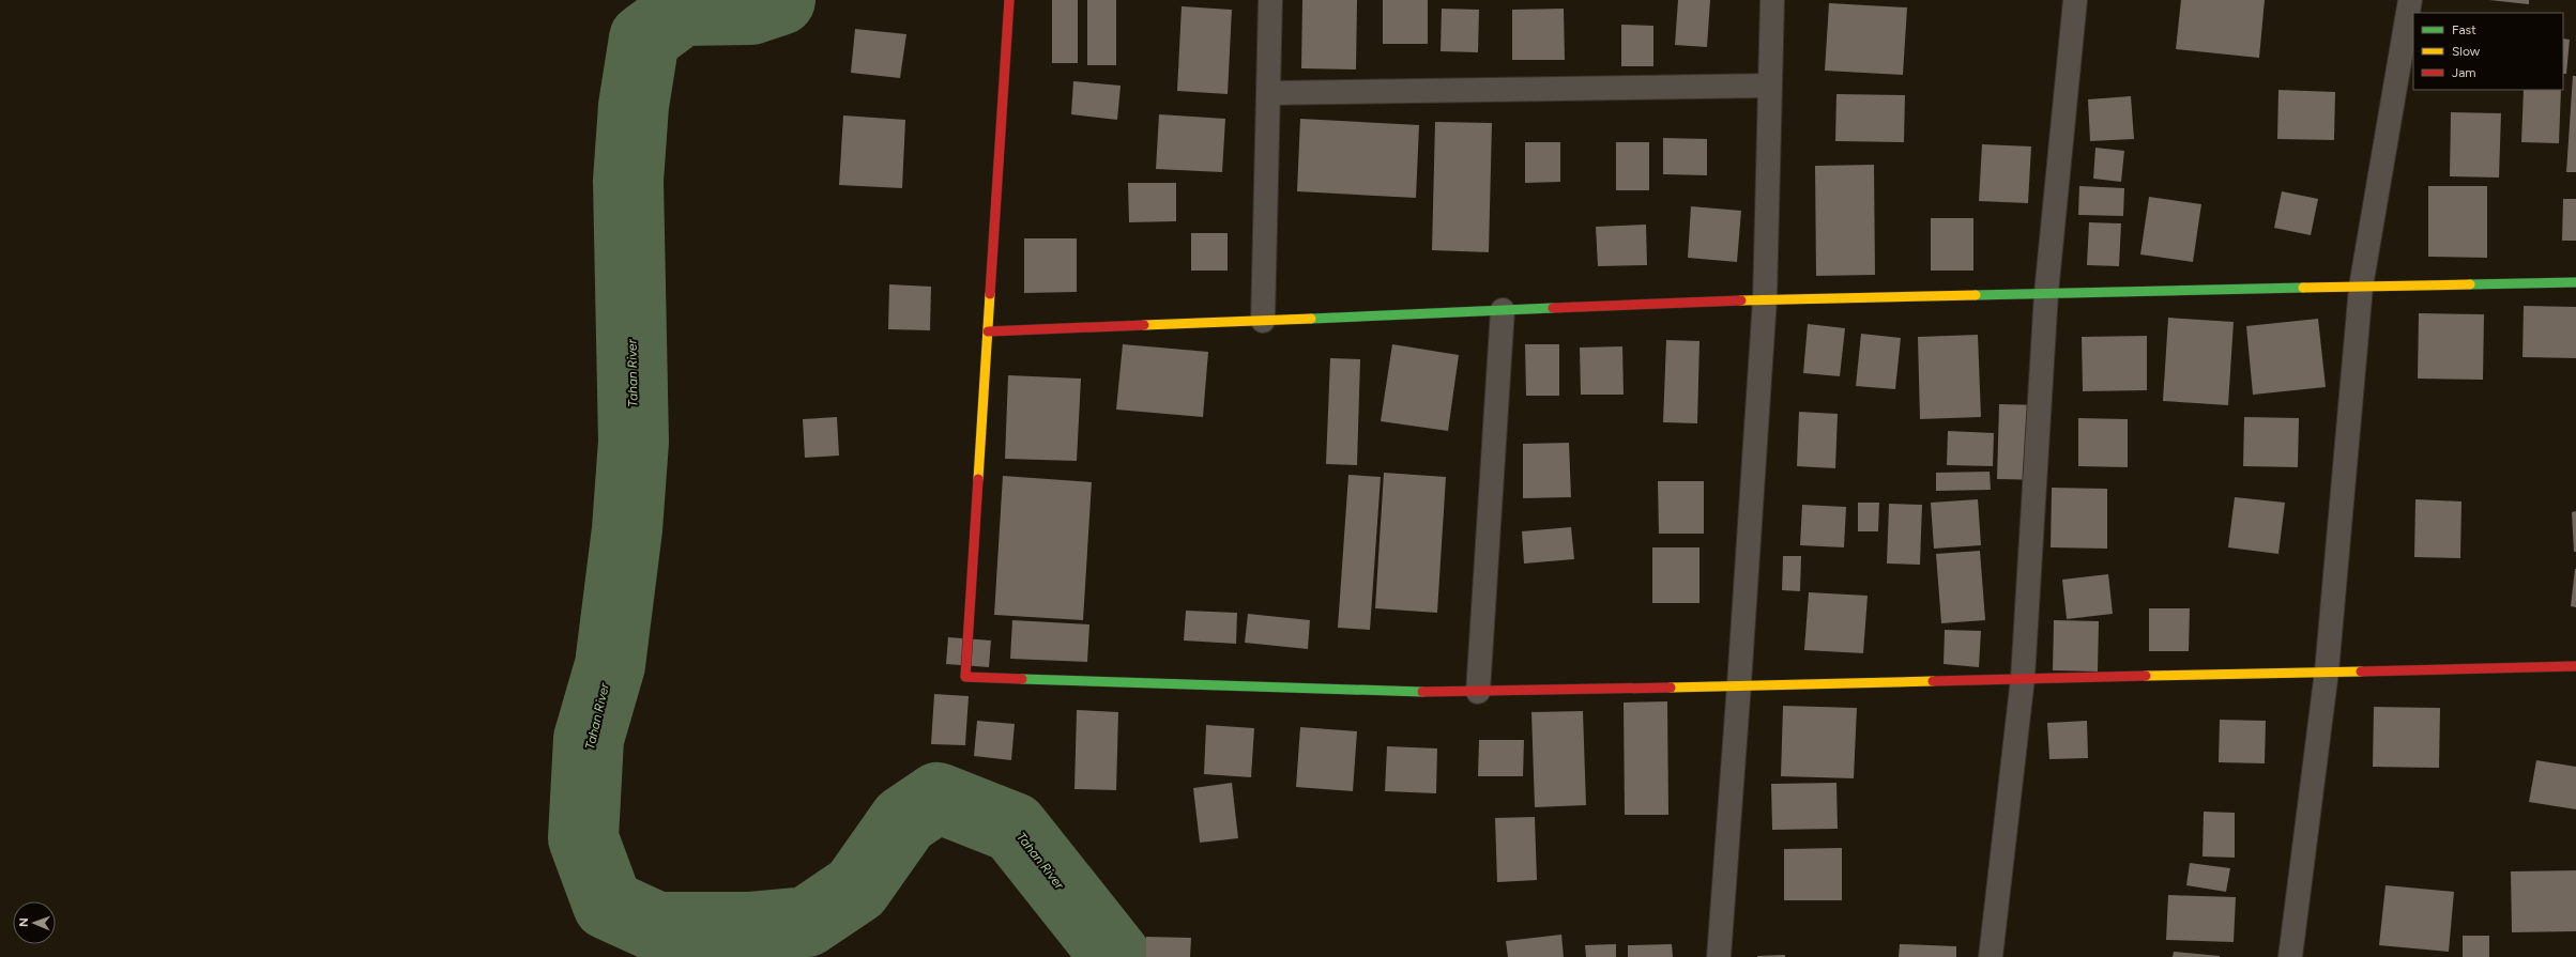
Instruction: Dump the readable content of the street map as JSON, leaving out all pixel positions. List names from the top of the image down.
{
  "water": ["Tahan River"],
  "legend": ["Fast", "Slow", "Jam"],
  "north": "left"
}
